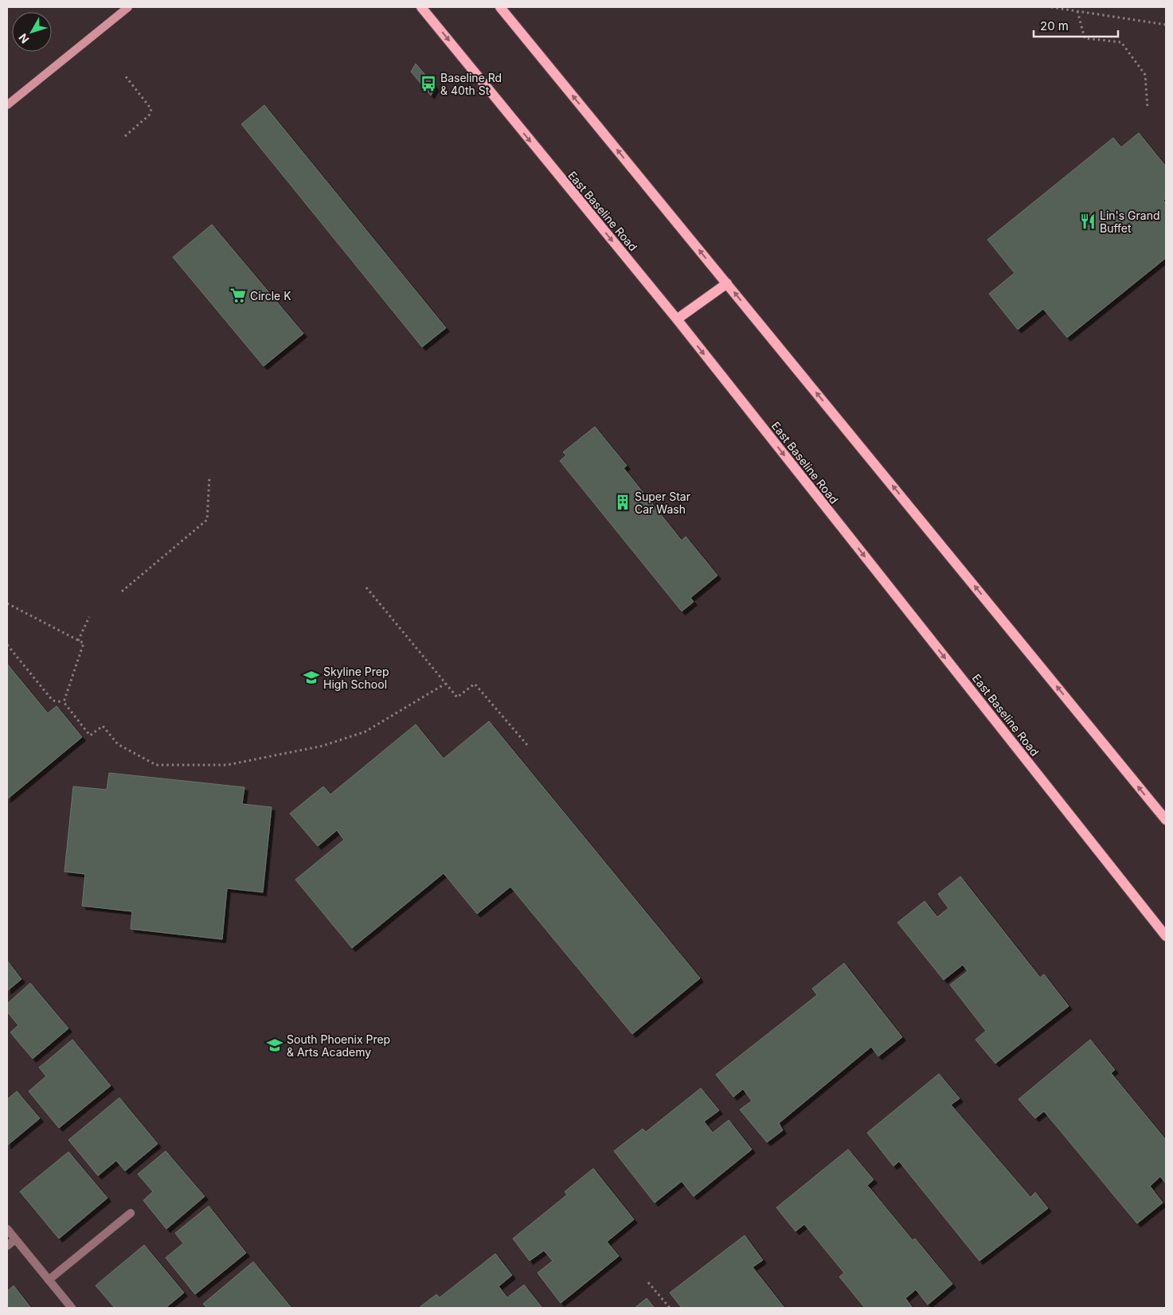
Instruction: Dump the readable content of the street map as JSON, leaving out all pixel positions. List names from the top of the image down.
{
  "streets": {
    "main road": ["East Baseline Road"]
  },
  "places": {
    "bus stop": ["Baseline Rd & 40th St"],
    "restaurant": ["Lin's Grand Buffet"],
    "supermarket": ["Circle K"],
    "building": ["Super Star Car Wash"],
    "school or university": ["Skyline Prep High School", "South Phoenix Prep & Arts Academy"]
  },
  "scale_bar": "20 m",
  "north": "bottom left"
}
